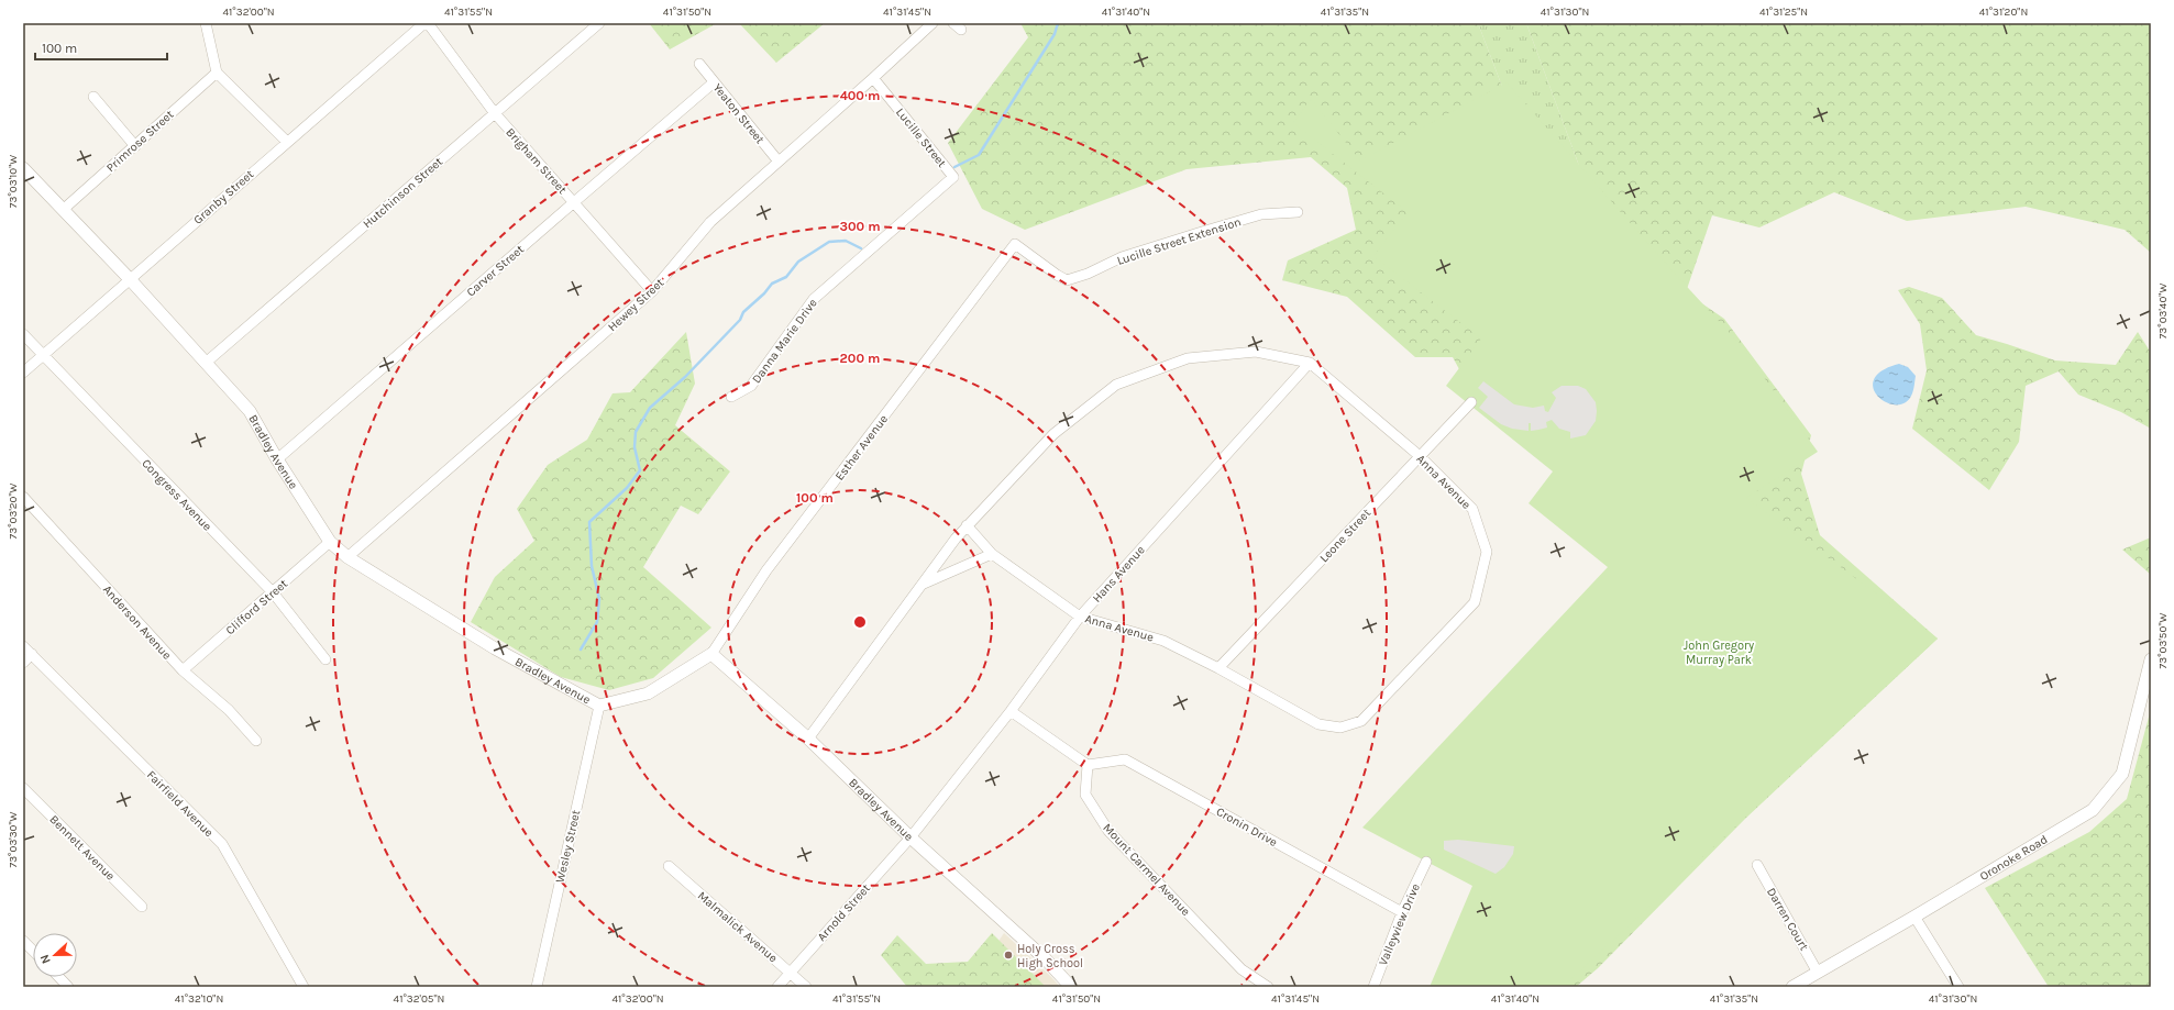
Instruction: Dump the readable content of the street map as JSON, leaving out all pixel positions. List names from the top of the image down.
{
  "streets": {
    "street": [
      "Yeaton Street",
      "Lucille Street",
      "Primrose Street",
      "Brigham Street",
      "Hutchinson Street",
      "Granby Street",
      "Lucille Street Extension",
      "Carver Street",
      "Hewey Street",
      "Danna Marie Drive",
      "Esther Avenue",
      "Bradley Avenue",
      "Anna Avenue",
      "Congress Avenue",
      "Leone Street",
      "Hans Avenue",
      "Clifford Street",
      "Anderson Avenue",
      "Fairfield Avenue",
      "Cronin Drive",
      "Wesley Street",
      "Bennett Avenue",
      "Oronoke Road",
      "Mount Carmel Avenue",
      "Arnold Street",
      "Darren Court",
      "Valleyview Drive",
      "Malmalick Avenue"
    ]
  },
  "crossings": [
    ["Yeaton Street", "Carver Street"],
    ["Yeaton Street", "Hewey Street"],
    ["Lucille Street", "Hewey Street"],
    ["Lucille Street", "Danna Marie Drive"],
    ["Primrose Street", "Bradley Avenue"],
    ["Brigham Street", "Hutchinson Street"],
    ["Brigham Street", "Granby Street"],
    ["Brigham Street", "Carver Street"],
    ["Brigham Street", "Hewey Street"],
    ["Hutchinson Street", "Bradley Avenue"],
    ["Granby Street", "Bradley Avenue"],
    ["Granby Street", "Congress Avenue"],
    ["Lucille Street Extension", "Esther Avenue"],
    ["Carver Street", "Bradley Avenue"],
    ["Hewey Street", "Bradley Avenue"],
    ["Esther Avenue", "Bradley Avenue"],
    ["Bradley Avenue", "Anna Avenue"],
    ["Bradley Avenue", "Hans Avenue"],
    ["Bradley Avenue", "Clifford Street"],
    ["Bradley Avenue", "Wesley Street"],
    ["Bradley Avenue", "Arnold Street"],
    ["Anna Avenue", "Leone Street"],
    ["Anna Avenue", "Hans Avenue"],
    ["Congress Avenue", "Clifford Street"],
    ["Hans Avenue", "Arnold Street"],
    ["Clifford Street", "Anderson Avenue"],
    ["Cronin Drive", "Mount Carmel Avenue"],
    ["Cronin Drive", "Valleyview Drive"],
    ["Oronoke Road", "Darren Court"],
    ["Arnold Street", "Malmalick Avenue"]
  ],
  "parks": ["John Gregory Murray Park"],
  "places": ["Holy Cross High School"],
  "scale_bar": "100 m",
  "north": "left",
  "coordinates": [
    "41°32'00\"N",
    "41°31'55\"N",
    "41°31'50\"N",
    "41°31'45\"N",
    "41°31'40\"N",
    "41°31'35\"N",
    "41°31'30\"N",
    "41°31'25\"N",
    "41°31'20\"N",
    "73°03'10\"W",
    "73°03'40\"W",
    "73°03'20\"W",
    "73°03'50\"W",
    "73°03'30\"W",
    "41°32'10\"N",
    "41°32'05\"N"
  ],
  "rings": [
    "400 m",
    "300 m",
    "200 m",
    "100 m"
  ]
}
